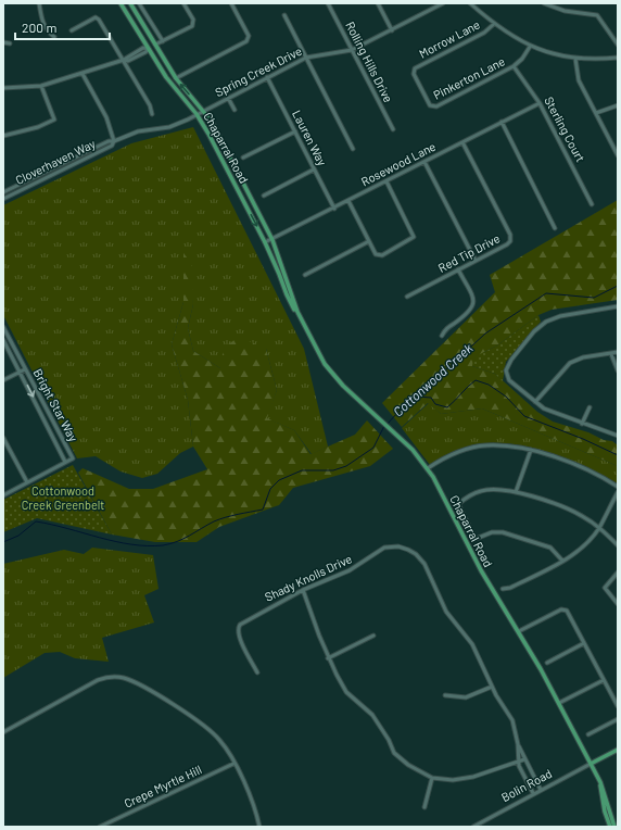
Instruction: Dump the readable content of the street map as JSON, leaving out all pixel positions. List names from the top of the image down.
{
  "streets": {
    "main road": ["Chaparral Road"],
    "street": [
      "Morrow Lane",
      "Rolling Hills Drive",
      "Spring Creek Drive",
      "Pinkerton Lane",
      "Sterling Court",
      "Lauren Way",
      "Cloverhaven Way",
      "Rosewood Lane",
      "Red Tip Drive",
      "Bright Star Way",
      "Shady Knolls Drive",
      "Bolin Road",
      "Crepe Myrtle Hill"
    ]
  },
  "crossings": [
    ["Morrow Lane", "Pinkerton Lane"],
    ["Rolling Hills Drive", "Spring Creek Drive"],
    ["Spring Creek Drive", "Lauren Way"],
    ["Spring Creek Drive", "Chaparral Road"],
    ["Spring Creek Drive", "Cloverhaven Way"],
    ["Pinkerton Lane", "Sterling Court"],
    ["Sterling Court", "Rosewood Lane"],
    ["Lauren Way", "Rosewood Lane"],
    ["Chaparral Road", "Cloverhaven Way"],
    ["Chaparral Road", "Rosewood Lane"],
    ["Chaparral Road", "Bolin Road"],
    ["Rosewood Lane", "Red Tip Drive"]
  ],
  "water": ["Cottonwood Creek"],
  "parks": ["Cottonwood Creek Greenbelt"],
  "scale_bar": "200 m"
}
